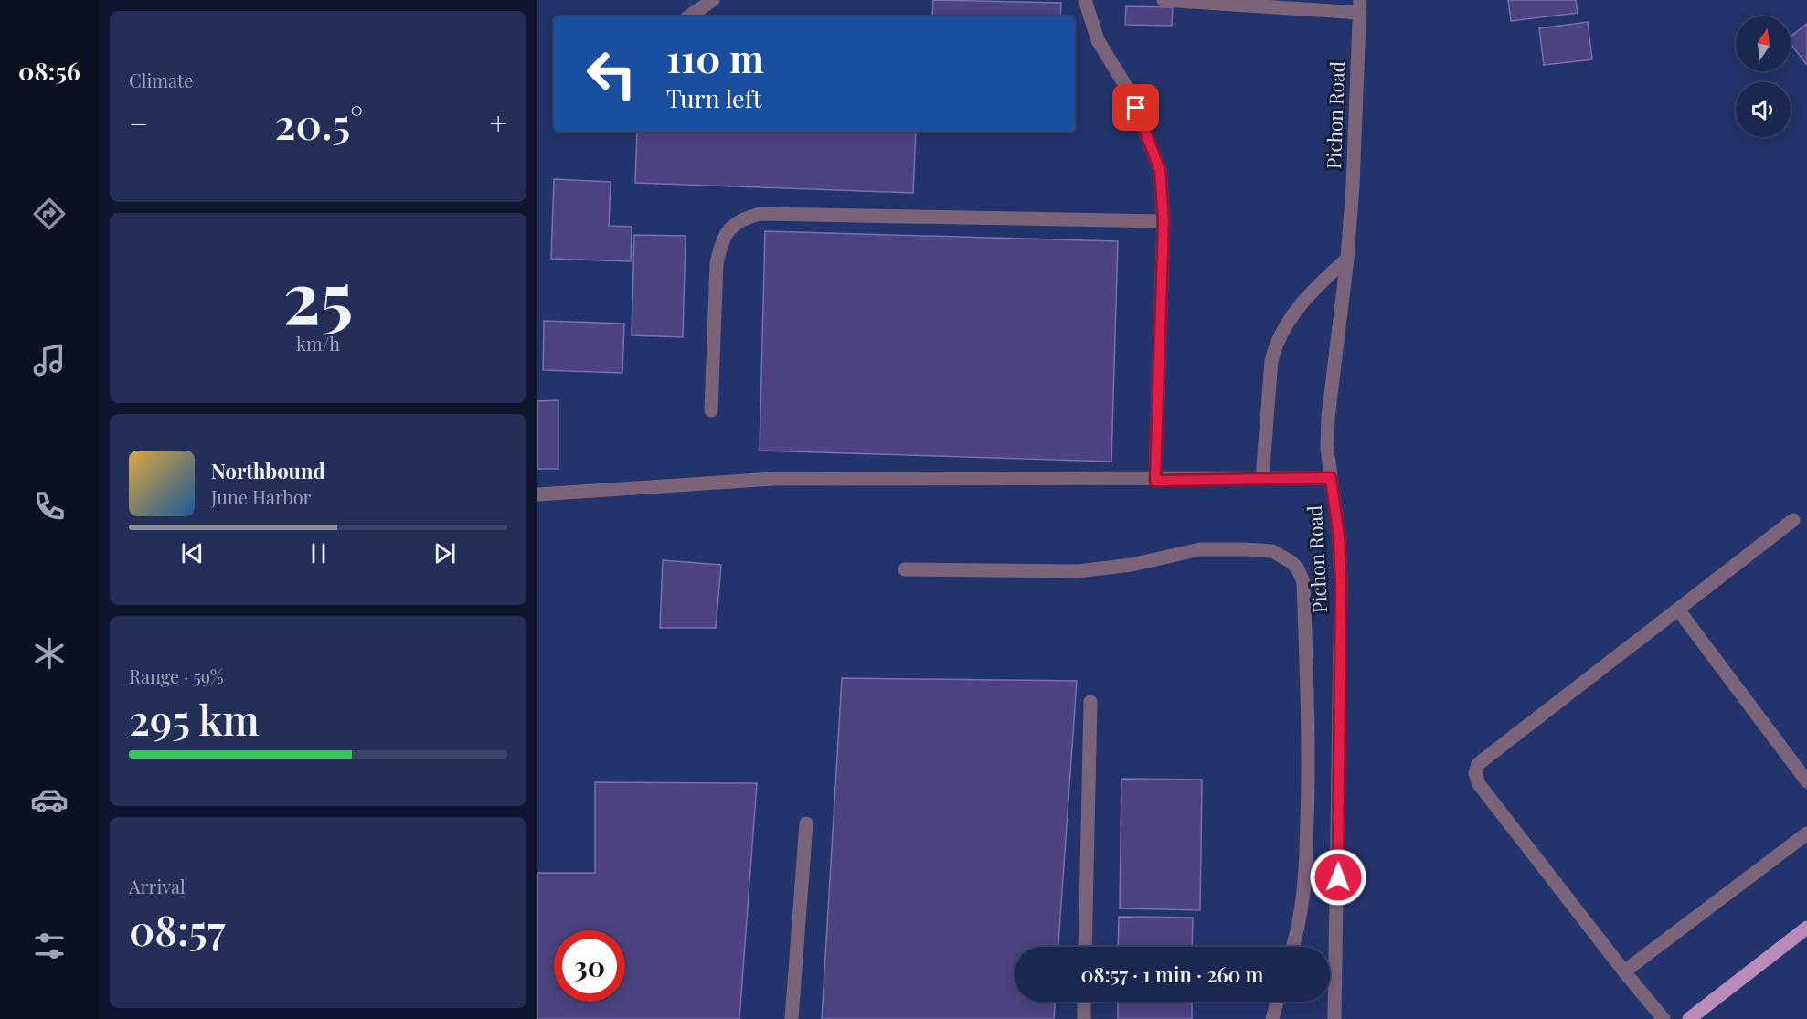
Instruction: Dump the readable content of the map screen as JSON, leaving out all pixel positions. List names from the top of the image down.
{
  "streets": {
    "street": ["Pichon Road"]
  },
  "north": "top",
  "page": {
    "tabs": "08:56",
    "tile": [
      "Climate",
      ["25", "km/h"],
      ["Range · 59%", "295 km"],
      ["Arrival", "08:57"]
    ],
    "turn": ["110 m", "Turn left"],
    "heat": ["−", "20.5°", "+"],
    "song": ["Northbound", "June Harbor"],
    "limit": "30",
    "trip": "08:57 · 1 min · 260 m"
  }
}
